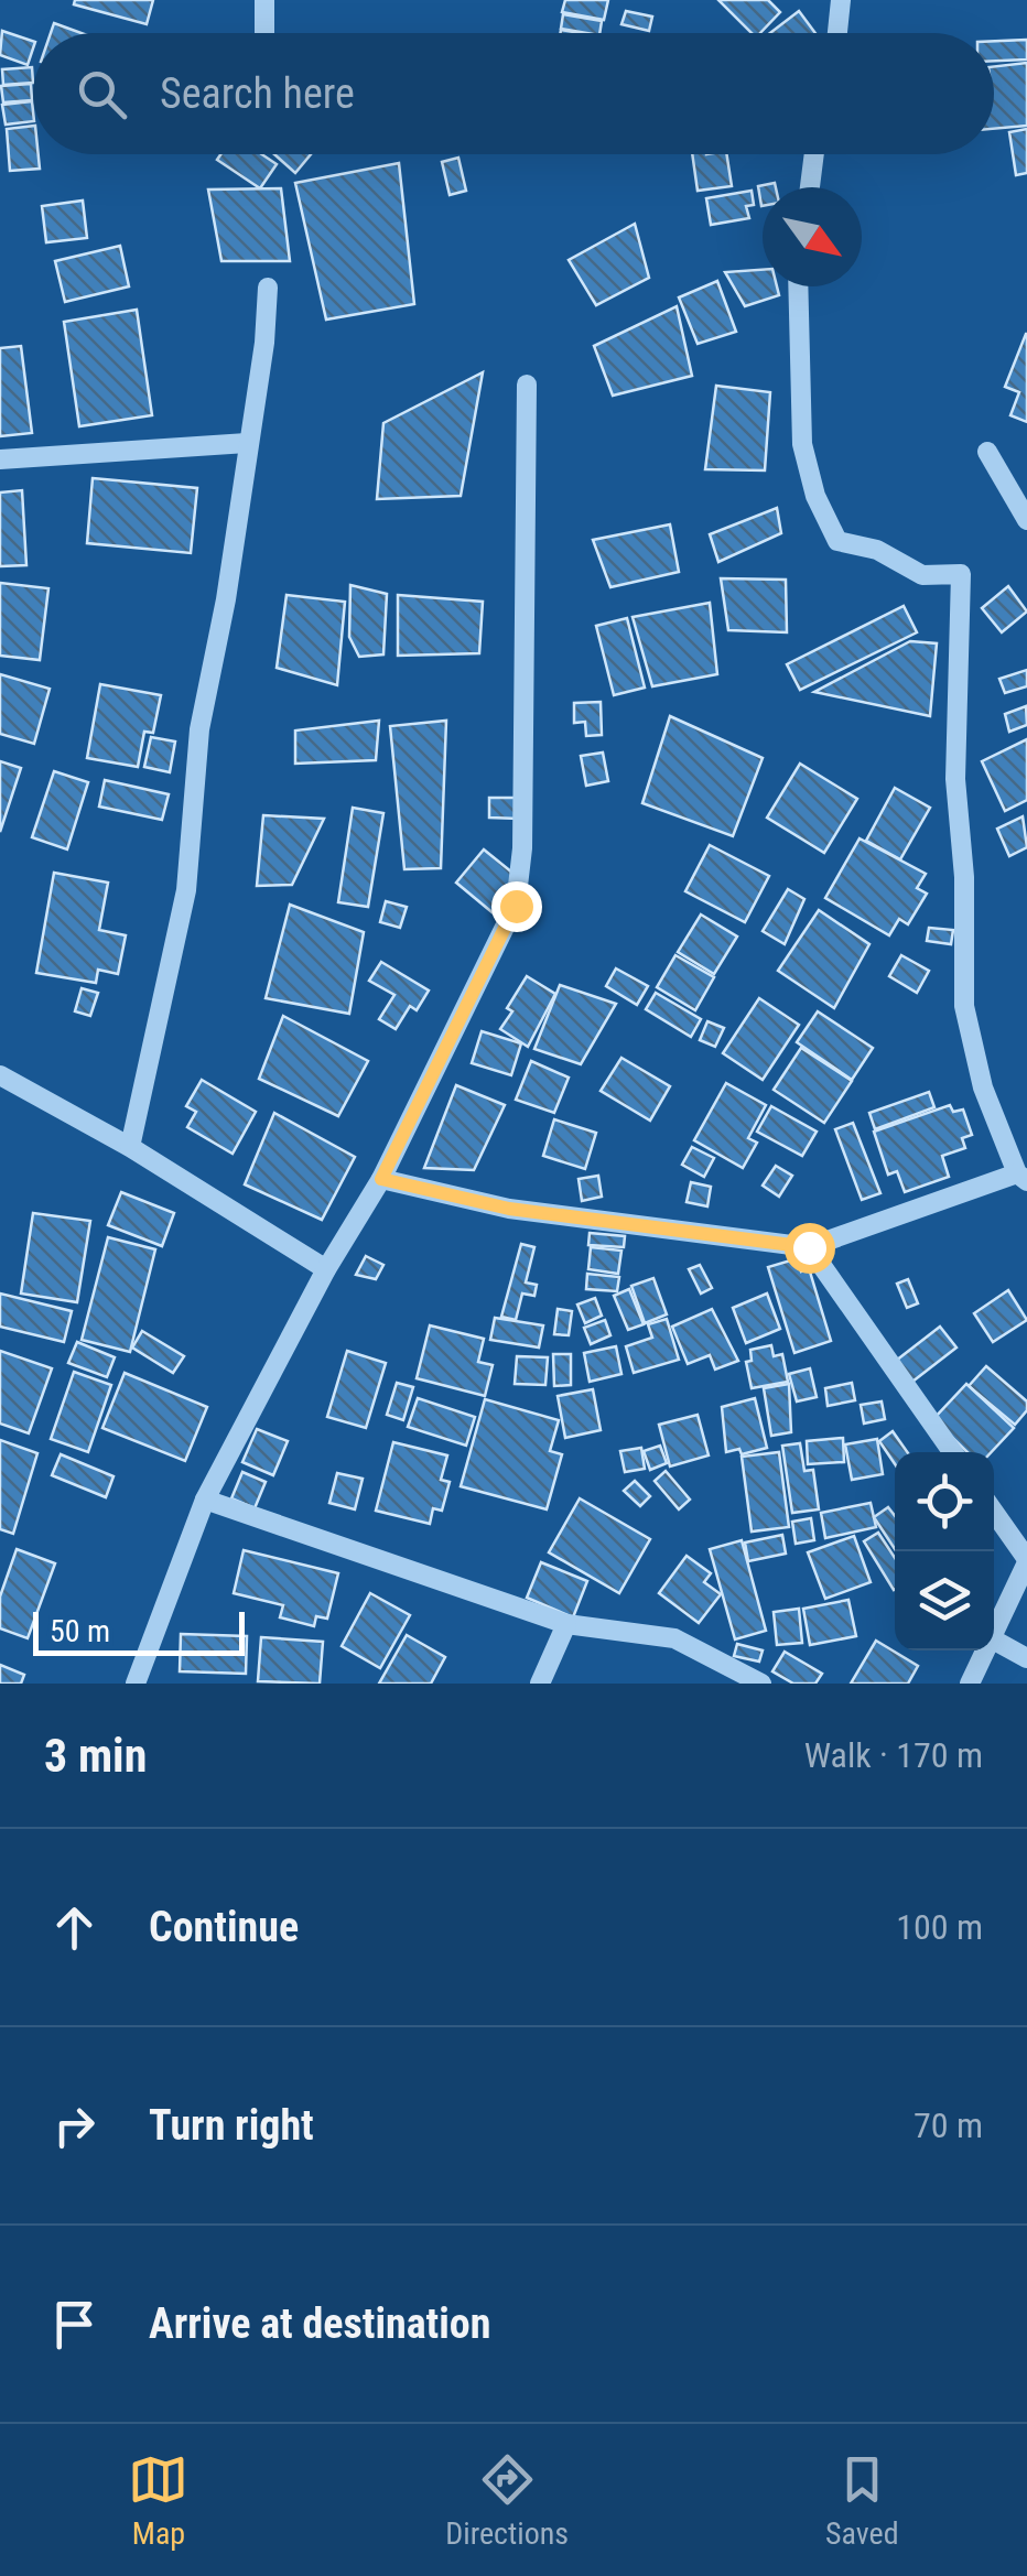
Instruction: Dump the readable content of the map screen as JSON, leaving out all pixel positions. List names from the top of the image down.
{
  "scale_bar": "50 m",
  "north": "bottom right",
  "page": {
    "search": "Search here",
    "scale": "50 m",
    "heading": ["3 min", "Walk · 170 m"],
    "list": [
      ["Continue", "100 m"],
      ["Turn right", "70 m"],
      "Arrive at destination"
    ],
    "nav": ["Map", "Directions", "Saved"]
  }
}
